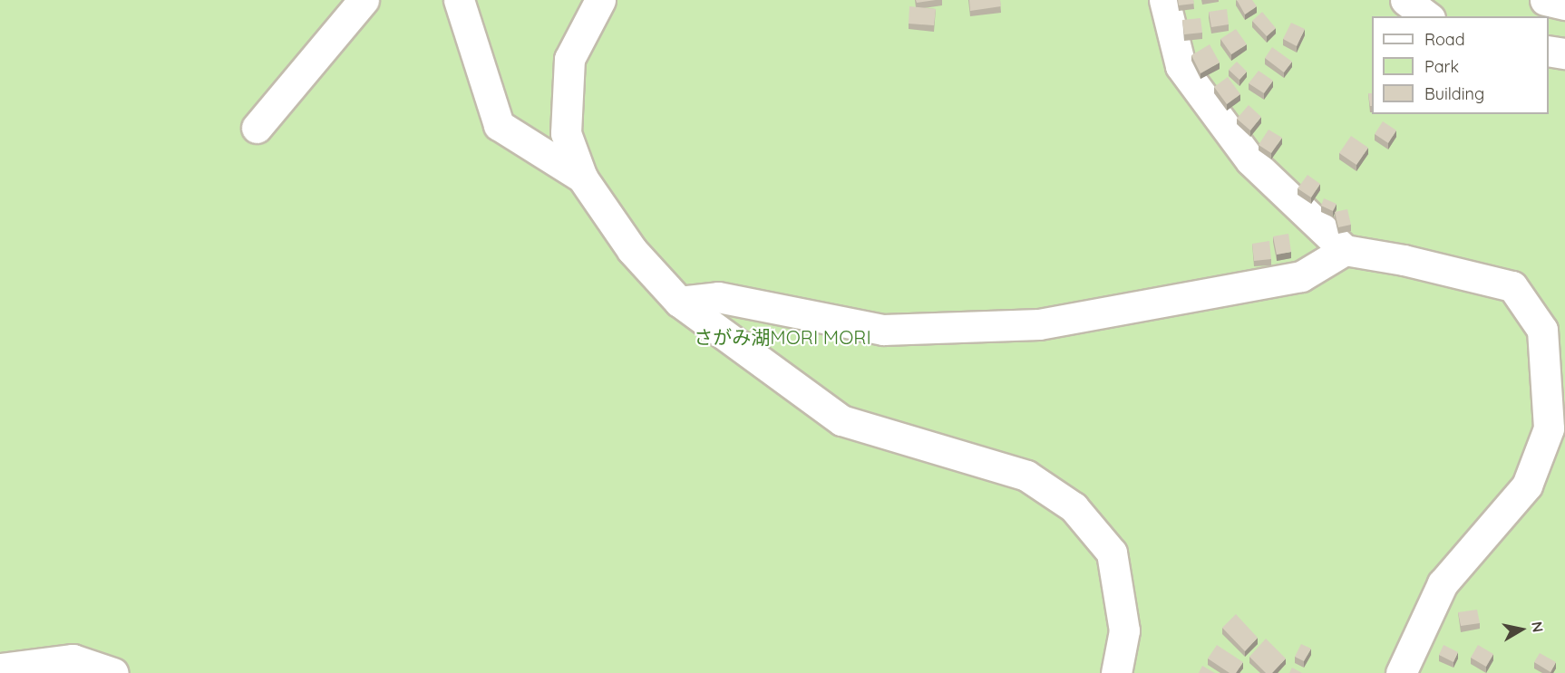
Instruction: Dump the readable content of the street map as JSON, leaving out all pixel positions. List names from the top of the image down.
{
  "parks": ["さがみ湖MORI MORI"],
  "legend": ["Road", "Park", "Building"],
  "north": "right"
}
